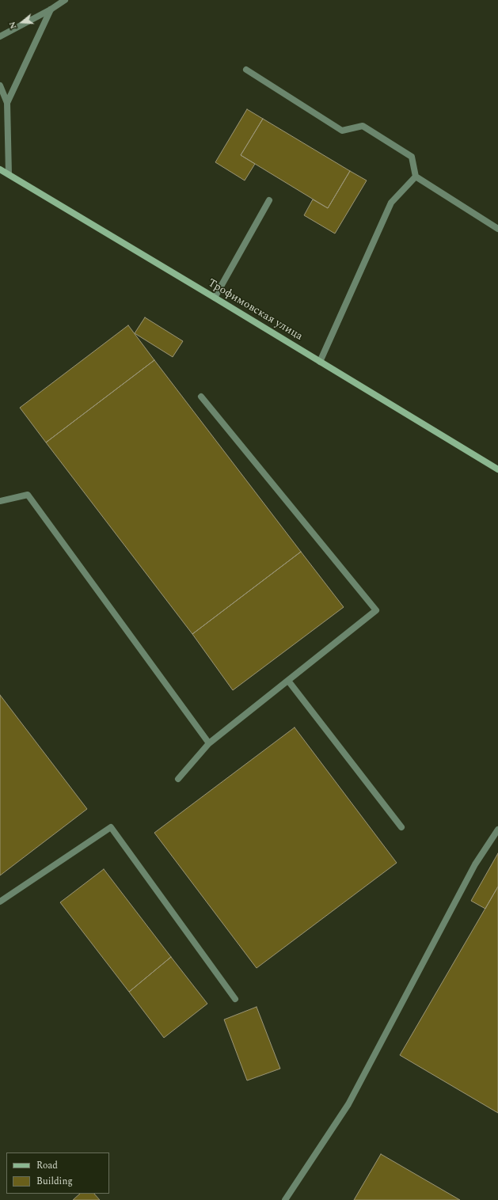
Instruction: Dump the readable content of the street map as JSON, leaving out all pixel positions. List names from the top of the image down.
{
  "streets": {
    "street": ["Трофимовская улица"]
  },
  "legend": ["Road", "Building"],
  "north": "left"
}
